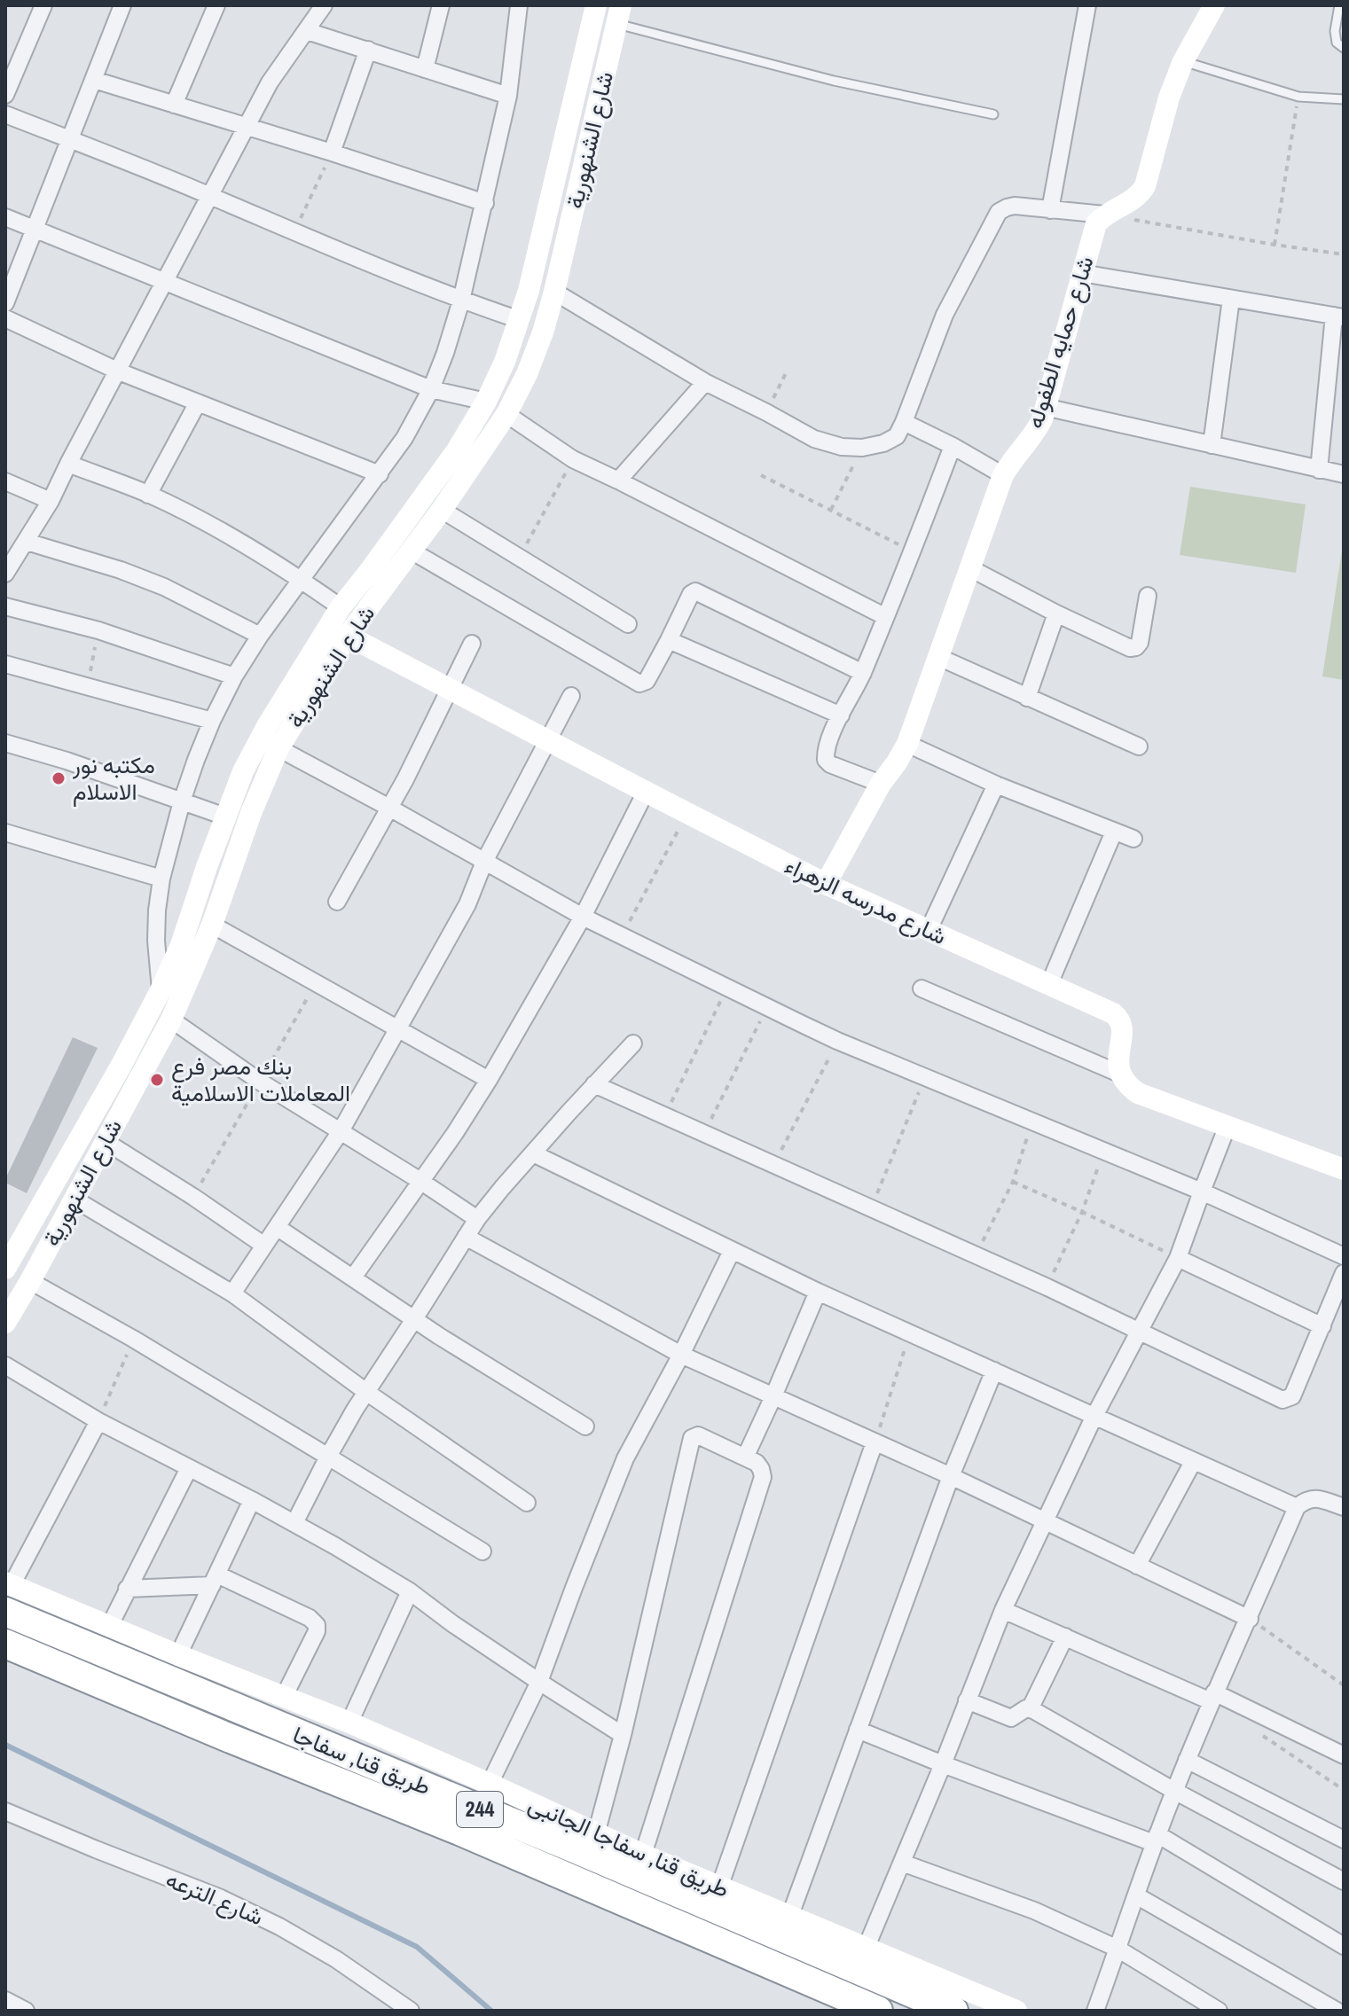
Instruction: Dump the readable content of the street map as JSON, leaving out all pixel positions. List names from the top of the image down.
{
  "streets": {
    "highway": ["طريق قنا, سفاجا", "244"],
    "street": [
      "شارع الشنهورية",
      "شارع حمايه الطفوله",
      "شارع مدرسه الزهراء",
      "طريق قنا, سفاجا الجانبى",
      "شارع الترعه"
    ]
  },
  "crossings": [
    ["شارع الشنهورية", "شارع مدرسه الزهراء"],
    ["شارع حمايه الطفوله", "شارع مدرسه الزهراء"],
    ["طريق قنا, سفاجا", "طريق قنا, سفاجا الجانبى"]
  ],
  "places": ["مكتبه نور الاسلام", "بنك مصر فرع المعاملات الاسلامية"]
}
